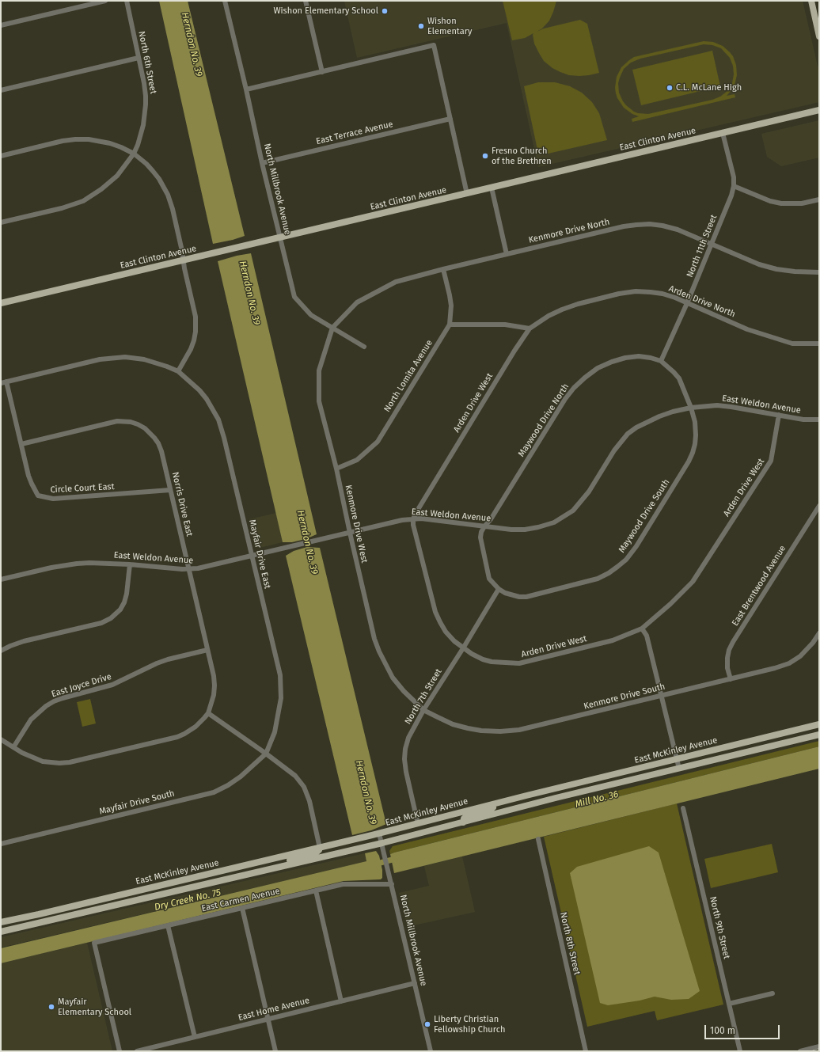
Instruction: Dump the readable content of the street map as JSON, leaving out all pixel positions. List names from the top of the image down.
{
  "streets": {
    "main road": ["East Clinton Avenue", "East McKinley Avenue"],
    "street": [
      "North 6th Street",
      "East Terrace Avenue",
      "North Millbrook Avenue",
      "Kenmore Drive North",
      "North 11th Street",
      "Arden Drive North",
      "North Lomita Avenue",
      "Arden Drive West",
      "East Weldon Avenue",
      "Maywood Drive North",
      "Circle Court East",
      "Norris Drive East",
      "Maywood Drive South",
      "Kenmore Drive West",
      "Mayfair Drive East",
      "East Brentwood Avenue",
      "East Joyce Drive",
      "North 7th Street",
      "Kenmore Drive South",
      "Mayfair Drive South",
      "East Carmen Avenue",
      "North 9th Street",
      "North 8th Street",
      "East Home Avenue"
    ]
  },
  "crossings": [
    ["East Terrace Avenue", "North Millbrook Avenue"],
    ["East Clinton Avenue", "North Millbrook Avenue"],
    ["East Clinton Avenue", "North 11th Street"],
    ["North Millbrook Avenue", "Kenmore Drive North"],
    ["North Millbrook Avenue", "Kenmore Drive West"],
    ["North Millbrook Avenue", "East McKinley Avenue"],
    ["North Millbrook Avenue", "East Carmen Avenue"],
    ["North Millbrook Avenue", "East Home Avenue"],
    ["Kenmore Drive North", "North 11th Street"],
    ["Kenmore Drive North", "North Lomita Avenue"],
    ["Kenmore Drive North", "Kenmore Drive West"],
    ["North 11th Street", "Arden Drive North"],
    ["North 11th Street", "Maywood Drive North"],
    ["Arden Drive North", "Arden Drive West"],
    ["North Lomita Avenue", "Kenmore Drive West"],
    ["Arden Drive West", "East Weldon Avenue"],
    ["Arden Drive West", "North 7th Street"],
    ["East Weldon Avenue", "Maywood Drive North"],
    ["East Weldon Avenue", "Norris Drive East"],
    ["East Weldon Avenue", "Maywood Drive South"],
    ["East Weldon Avenue", "Kenmore Drive West"],
    ["East Weldon Avenue", "Mayfair Drive East"],
    ["Maywood Drive North", "Maywood Drive South"],
    ["Circle Court East", "Norris Drive East"],
    ["Circle Court East", "Mayfair Drive East"],
    ["Norris Drive East", "East Joyce Drive"],
    ["Maywood Drive South", "North 7th Street"],
    ["Kenmore Drive West", "North 7th Street"],
    ["Kenmore Drive West", "Kenmore Drive South"],
    ["Mayfair Drive East", "Mayfair Drive South"],
    ["East Brentwood Avenue", "Kenmore Drive South"],
    ["North 7th Street", "Kenmore Drive South"],
    ["North 7th Street", "East McKinley Avenue"]
  ],
  "water": ["Herndon No. 39", "Mill No. 36", "Dry Creek No. 75"],
  "places": [
    "Wishon Elementary School",
    "Wishon Elementary",
    "C.L. McLane High",
    "Fresno Church of the Brethren",
    "Mayfair Elementary School",
    "Liberty Christian Fellowship Church"
  ],
  "scale_bar": "100 m"
}
